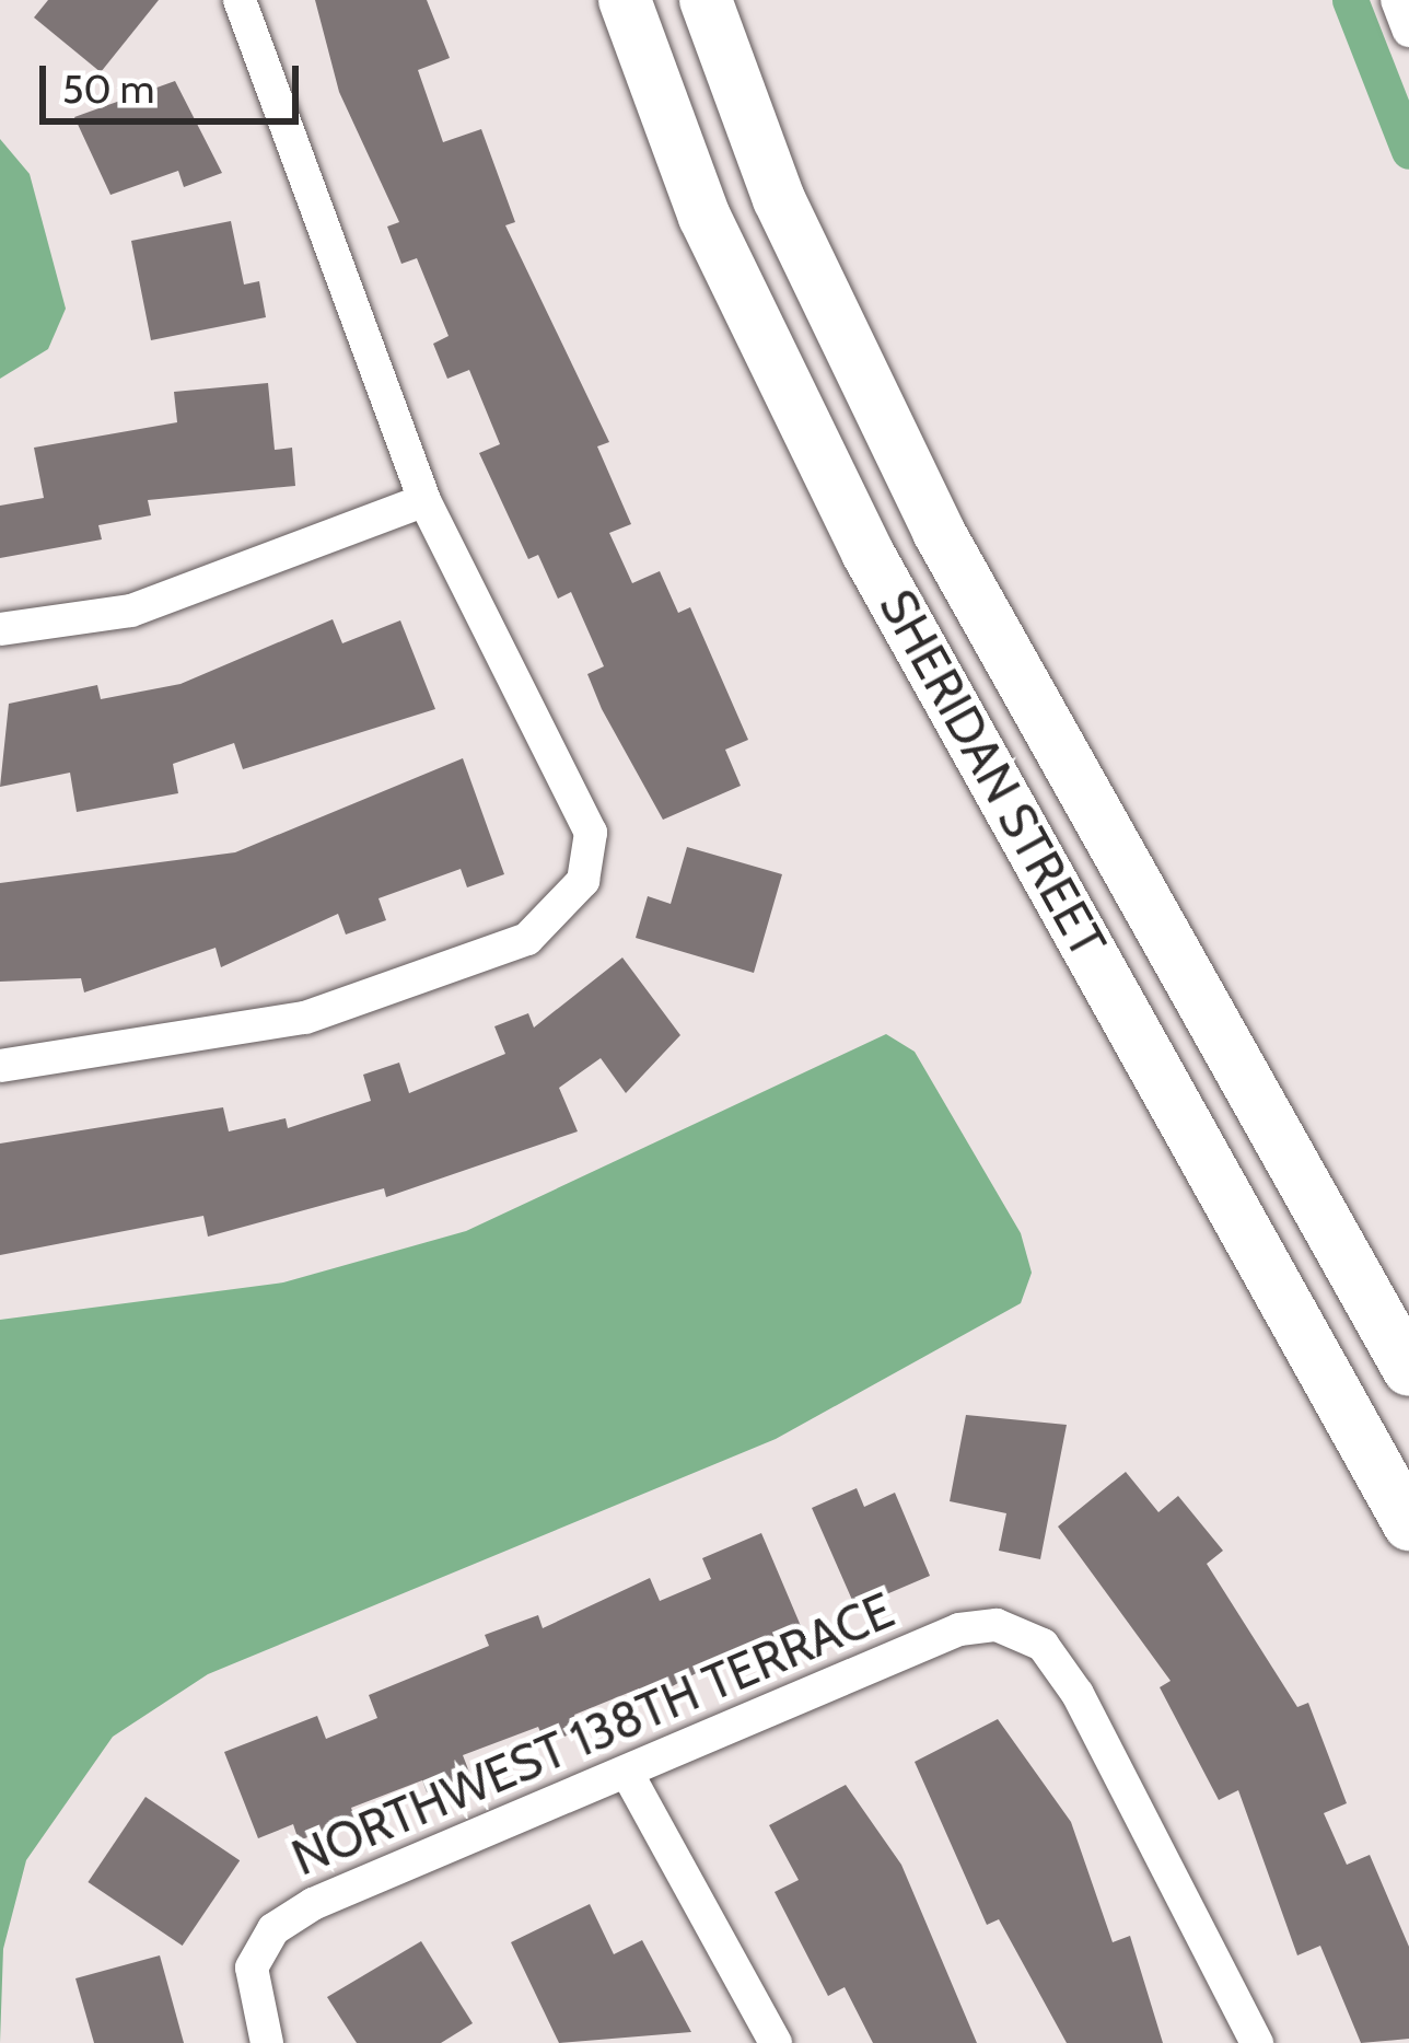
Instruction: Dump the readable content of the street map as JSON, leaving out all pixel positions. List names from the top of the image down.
{
  "streets": {
    "main road": ["SHERIDAN STREET"],
    "street": ["NORTHWEST 138TH TERRACE"]
  },
  "scale_bar": "50 m"
}
